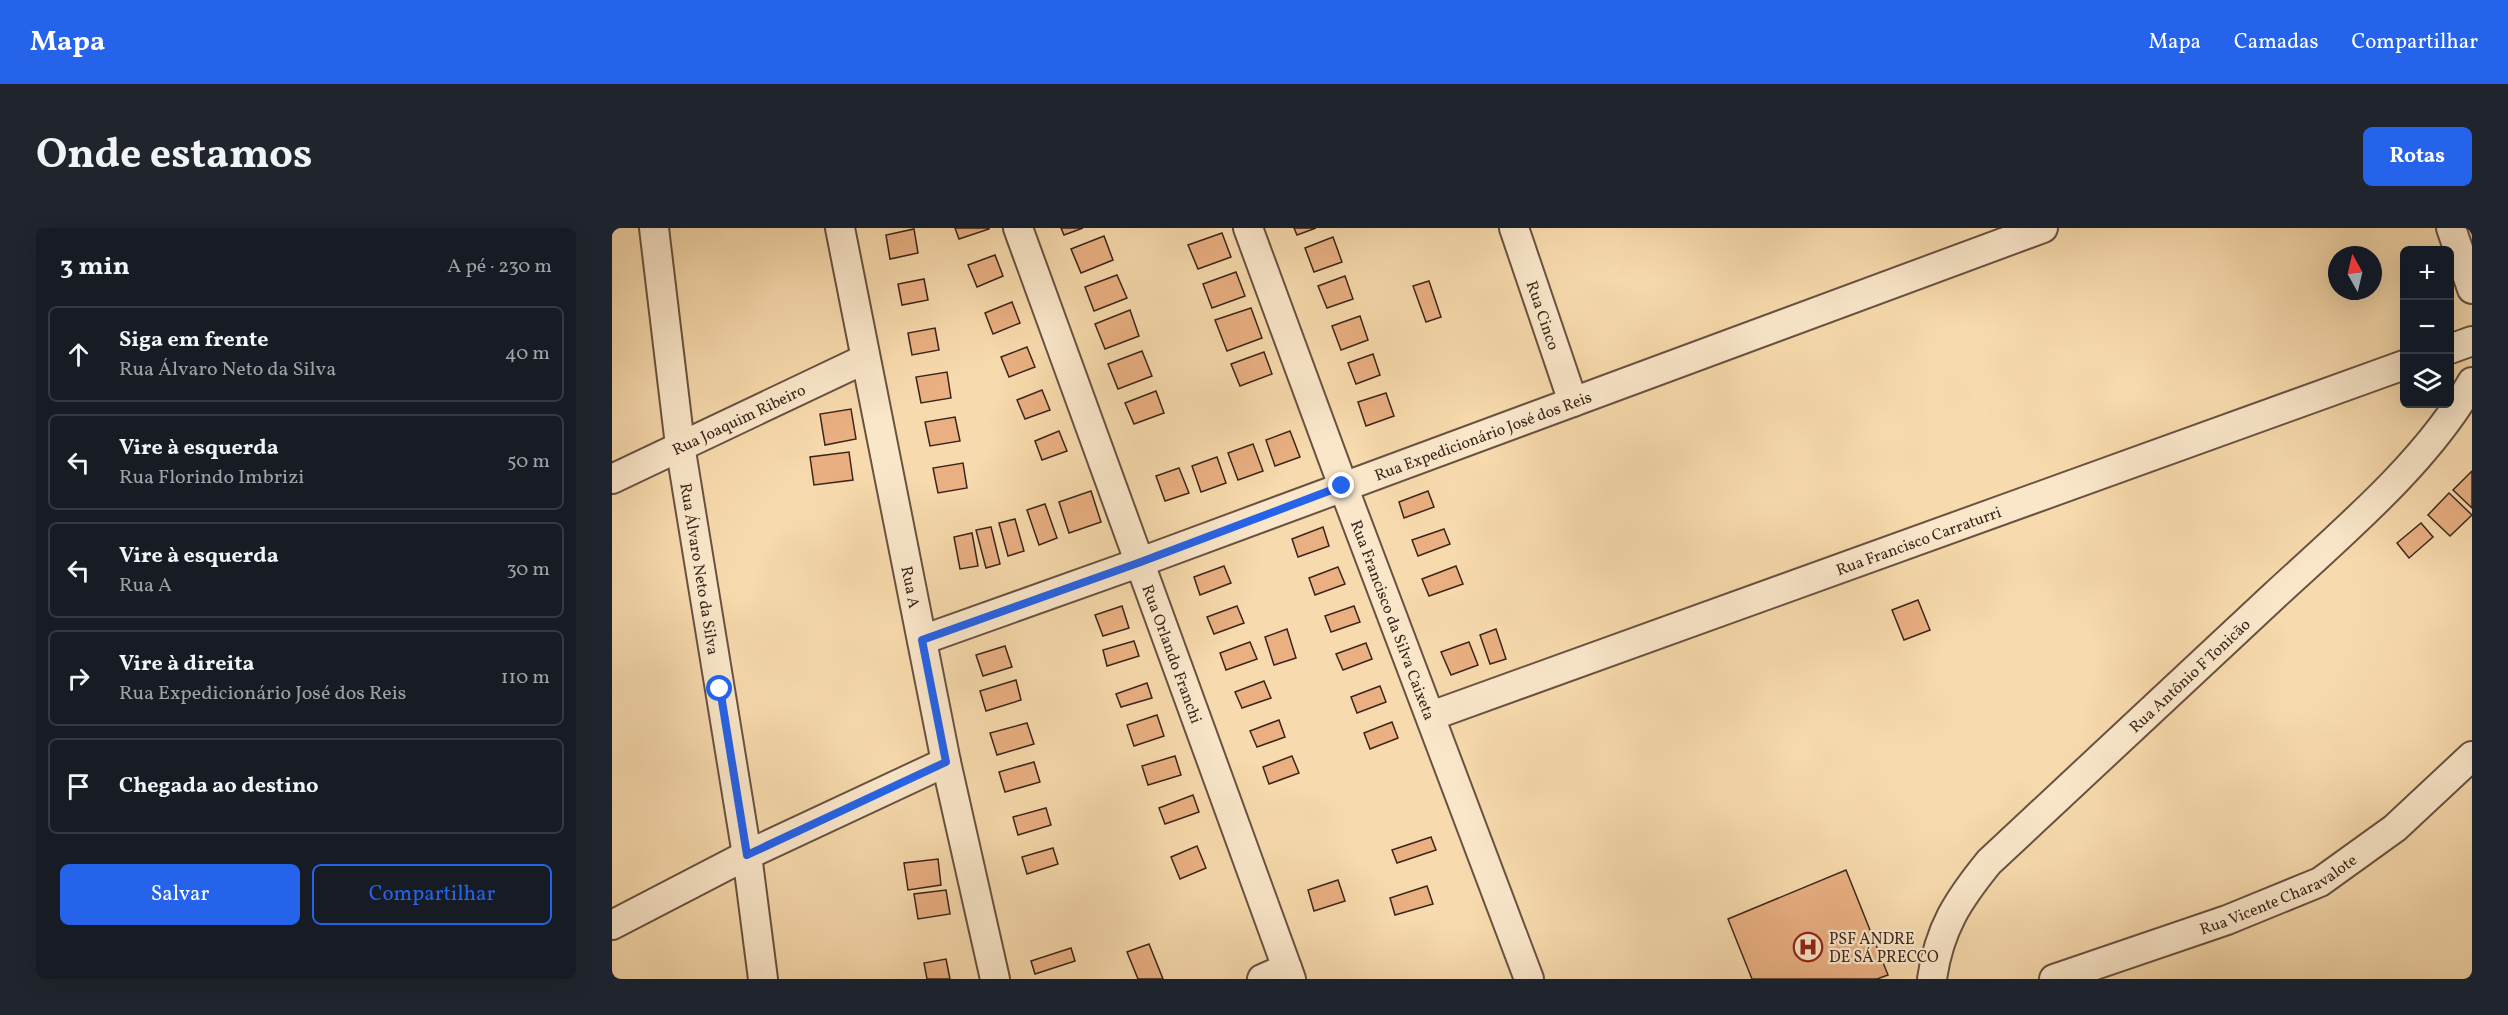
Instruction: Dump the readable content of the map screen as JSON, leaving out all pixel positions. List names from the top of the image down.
{
  "streets": {
    "street": [
      "Rua Cinco",
      "Rua Joaquim Ribeiro",
      "Rua Expedicionário José dos Reis",
      "Rua Francisco Carraturri",
      "Rua Álvaro Neto da Silva",
      "Rua A",
      "Rua Francisco da Silva Caixeta",
      "Rua Orlando Franchi",
      "Rua Antônio F Tonicão",
      "Rua Vicente Charavalote"
    ]
  },
  "crossings": [
    ["Rua Cinco", "Rua Expedicionário José dos Reis"],
    ["Rua Joaquim Ribeiro", "Rua Álvaro Neto da Silva"],
    ["Rua Joaquim Ribeiro", "Rua A"],
    ["Rua Expedicionário José dos Reis", "Rua A"],
    ["Rua Expedicionário José dos Reis", "Rua Francisco da Silva Caixeta"],
    ["Rua Expedicionário José dos Reis", "Rua Orlando Franchi"],
    ["Rua Francisco Carraturri", "Rua Francisco da Silva Caixeta"]
  ],
  "places": {
    "hospital": ["PSF ANDRE DE SÁ PRECCO"]
  },
  "north": "top",
  "page": {
    "header": "Mapa",
    "nav": ["Mapa", "Camadas", "Compartilhar"],
    "title": "Onde estamos",
    "buttons": [
      "Rotas",
      ["Salvar", "Compartilhar"]
    ],
    "heading": ["3 min", "A pé · 230 m"],
    "map_buttons": ["+", "−"],
    "list": [
      ["Siga em frente", "Rua Álvaro Neto da Silva", "40 m"],
      ["Vire à esquerda", "Rua Florindo Imbrizi", "50 m"],
      ["Vire à esquerda", "Rua A", "30 m"],
      ["Vire à direita", "Rua Expedicionário José dos Reis", "110 m"],
      "Chegada ao destino"
    ]
  }
}
